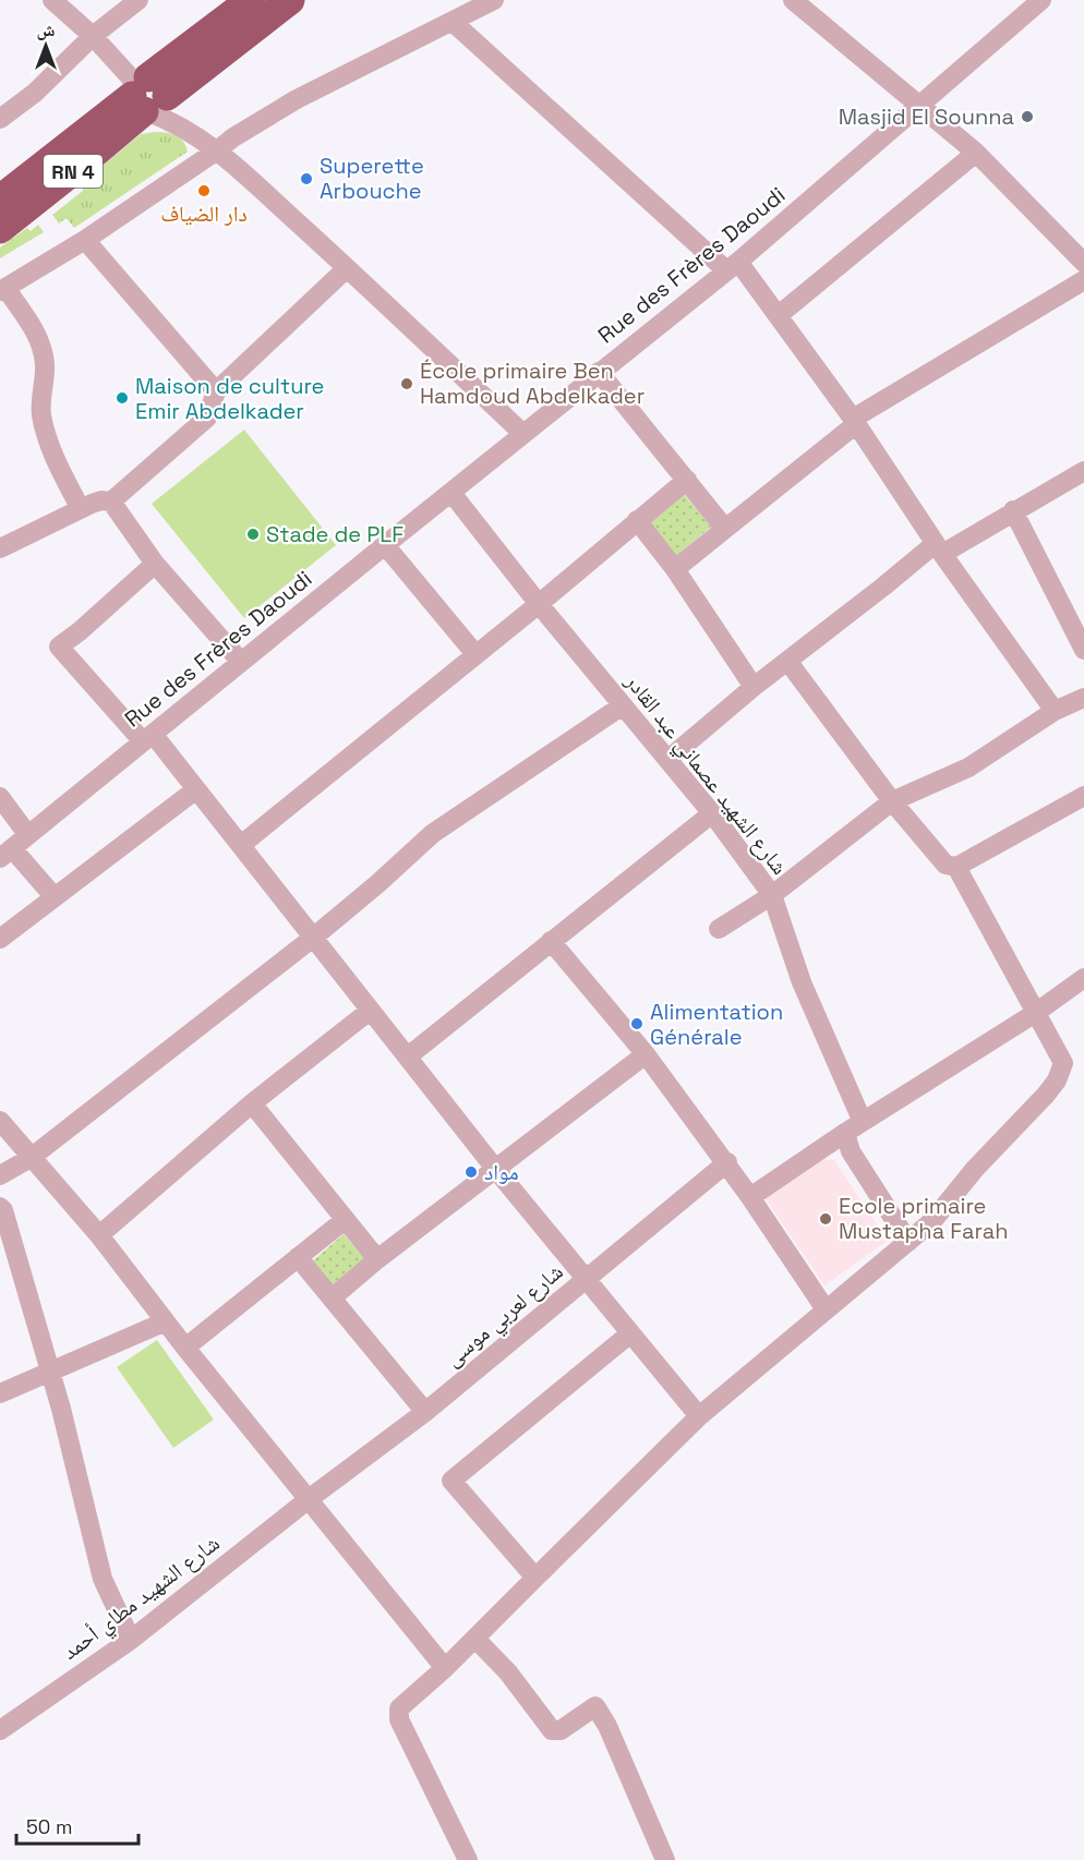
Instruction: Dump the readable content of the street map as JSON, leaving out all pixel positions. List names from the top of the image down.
{
  "streets": {
    "highway": ["RN 4"],
    "street": [
      "Rue des Frères Daoudi",
      "شارع الشهيد عصماني عبد القادر",
      "شارع لعربي موسى",
      "شارع الشهيد مطاي أحمد"
    ]
  },
  "crossings": [
    ["Rue des Frères Daoudi", "شارع الشهيد عصماني عبد القادر"],
    ["شارع لعربي موسى", "شارع الشهيد مطاي أحمد"]
  ],
  "places": [
    "Masjid El Sounna",
    "Superette Arbouche",
    "دار الضياف",
    "École primaire Ben Hamdoud Abdelkader",
    "Maison de culture Emir Abdelkader",
    "Stade de PLF",
    "Alimentation Générale",
    "مواد",
    "Ecole primaire Mustapha Farah"
  ],
  "scale_bar": "50 m",
  "north": "top"
}
